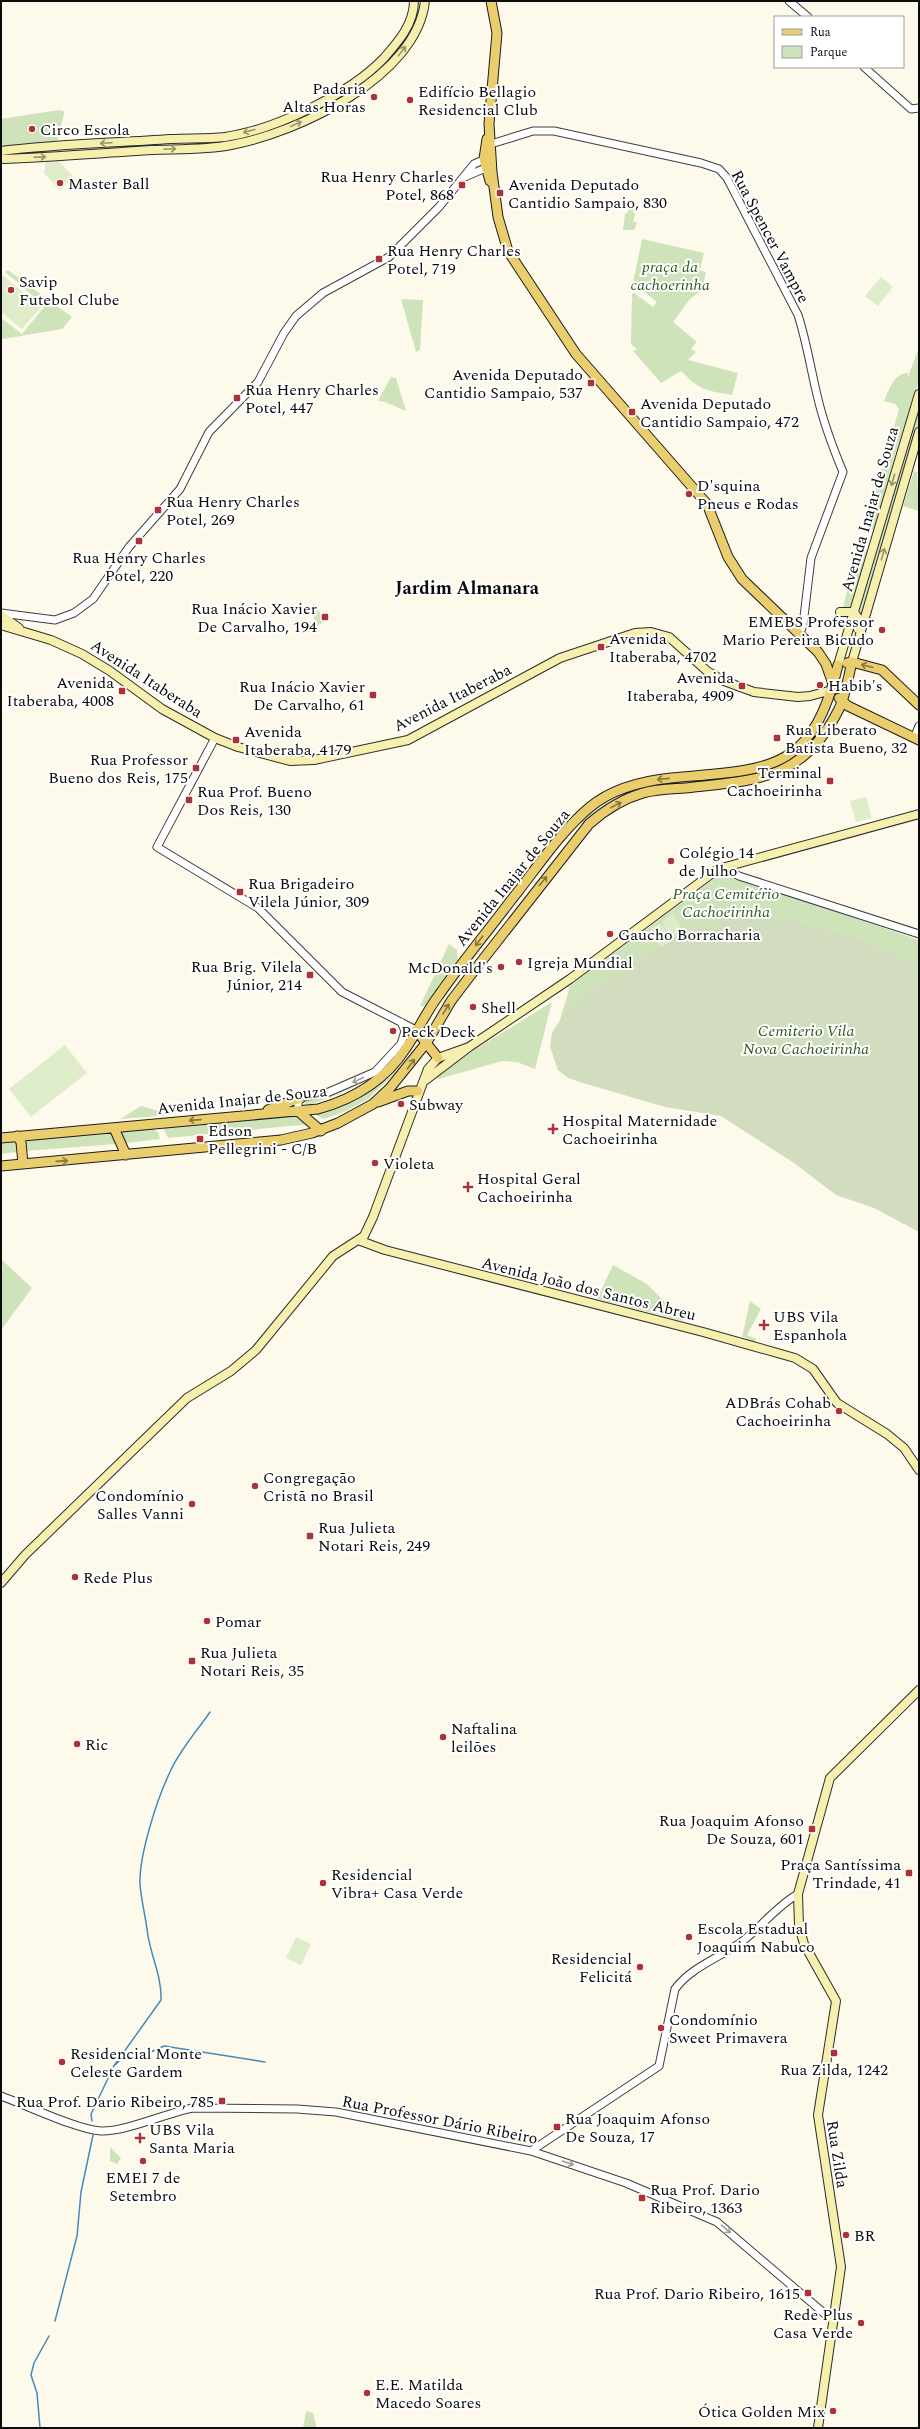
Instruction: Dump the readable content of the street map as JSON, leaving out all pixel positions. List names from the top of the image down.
{
  "streets": {
    "main road": [
      "Avenida Inajar de Souza",
      "Avenida Itaberaba",
      "Avenida João dos Santos Abreu",
      "Rua Zilda"
    ],
    "street": ["Rua Spencer Vampre", "Rua Professor Dário Ribeiro"]
  },
  "crossings": [
    ["Avenida Inajar de Souza", "Avenida Itaberaba"],
    ["Rua Professor Dário Ribeiro", "Rua Zilda"]
  ],
  "one_way": ["Rua Professor Dário Ribeiro"],
  "districts": ["Jardim Almanara"],
  "parks": ["praça da cachoerinha", "Praça Cemitério Cachoeirinha", "Cemiterio Vila Nova Cachoeirinha"],
  "places": {
    "other": [
      "Padaria Altas Horas",
      "Edifício Bellagio Residencial Club",
      "Circo Escola",
      "Master Ball",
      "Savip Futebol Clube",
      "D'squina Pneus e Rodas",
      "EMEBS Professor Mario Pereira Bicudo",
      "Habib's",
      "Colégio 14 de Julho",
      "Gaucho Borracharia",
      "Igreja Mundial",
      "McDonald's",
      "Shell",
      "Peck Deck",
      "Subway",
      "Violeta",
      "ADBrás Cohab Cachoeirinha",
      "Congregação Cristã no Brasil",
      "Condomínio Salles Vanni",
      "Rede Plus",
      "Pomar",
      "Naftalina leilões",
      "Ric",
      "Residencial Vibra+ Casa Verde",
      "Escola Estadual Joaquim Nabuco",
      "Residencial Felicitá",
      "Condomínio Sweet Primavera",
      "Residencial Monte Celeste Gardem",
      "EMEI 7 de Setembro",
      "BR",
      "Rede Plus Casa Verde",
      "E.E. Matilda Macedo Soares",
      "Ótica Golden Mix"
    ],
    "transit": [
      "Rua Henry Charles Potel, 868",
      "Avenida Deputado Cantidio Sampaio, 830",
      "Rua Henry Charles Potel, 719",
      "Avenida Deputado Cantidio Sampaio, 537",
      "Rua Henry Charles Potel, 447",
      "Avenida Deputado Cantidio Sampaio, 472",
      "Rua Henry Charles Potel, 269",
      "Rua Henry Charles Potel, 220",
      "Rua Inácio Xavier De Carvalho, 194",
      "Avenida Itaberaba, 4702",
      "Avenida Itaberaba, 4909",
      "Avenida Itaberaba, 4008",
      "Rua Inácio Xavier De Carvalho, 61",
      "Rua Liberato Batista Bueno, 32",
      "Avenida Itaberaba, 4179",
      "Rua Professor Bueno dos Reis, 175",
      "Terminal Cachoeirinha",
      "Rua Prof. Bueno Dos Reis, 130",
      "Rua Brigadeiro Vilela Júnior, 309",
      "Rua Brig. Vilela Júnior, 214",
      "Edson Pellegrini - C/B",
      "Rua Julieta Notari Reis, 249",
      "Rua Julieta Notari Reis, 35",
      "Rua Joaquim Afonso De Souza, 601",
      "Praça Santíssima Trindade, 41",
      "Rua Zilda, 1242",
      "Rua Prof. Dario Ribeiro, 785",
      "Rua Joaquim Afonso De Souza, 17",
      "Rua Prof. Dario Ribeiro, 1363",
      "Rua Prof. Dario Ribeiro, 1615"
    ],
    "health": [
      "Hospital Maternidade Cachoeirinha",
      "Hospital Geral Cachoeirinha",
      "UBS Vila Espanhola",
      "UBS Vila Santa Maria"
    ]
  },
  "legend": ["Rua", "Parque"]
}
